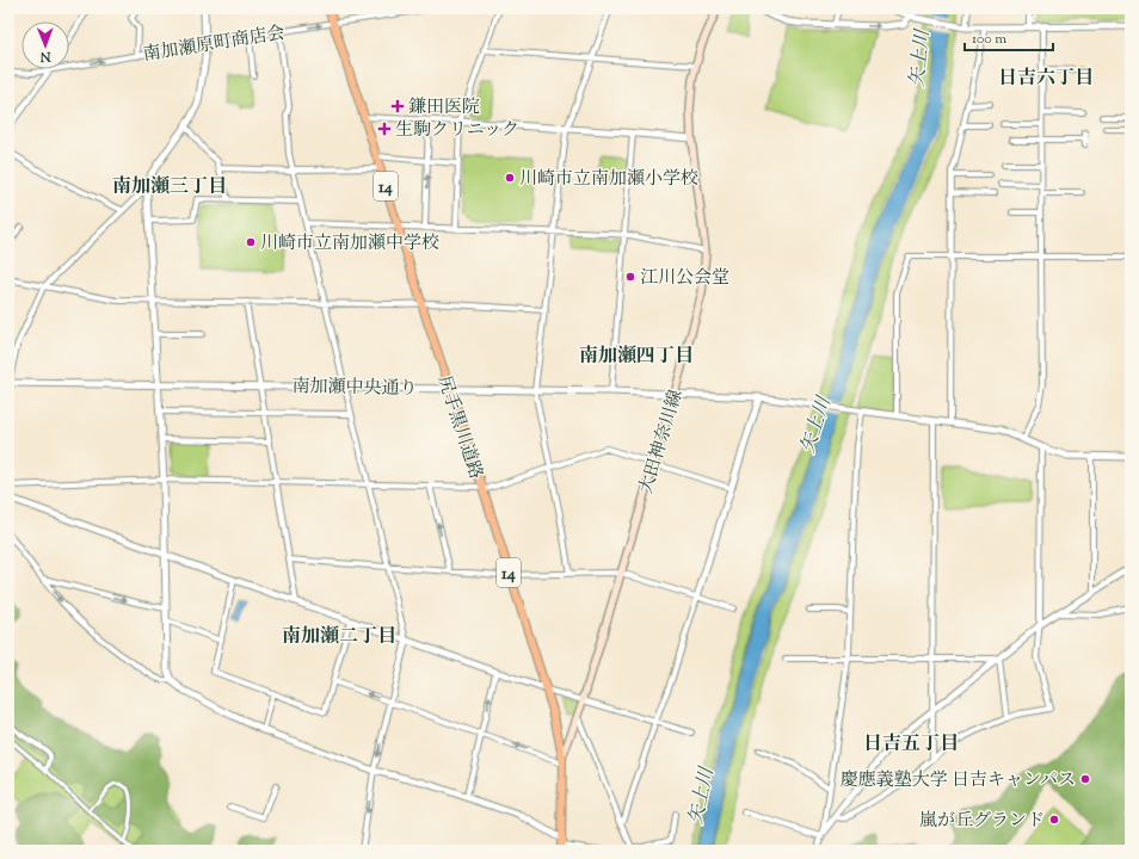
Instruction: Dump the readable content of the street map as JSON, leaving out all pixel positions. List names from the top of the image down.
{
  "streets": {
    "main road": ["14", "尻手黒川道路", "大田神奈川線"],
    "street": ["南加瀬原町商店会", "南加瀬中央通り"]
  },
  "crossings": [
    ["南加瀬原町商店会", "尻手黒川道路"],
    ["南加瀬中央通り", "尻手黒川道路"],
    ["南加瀬中央通り", "大田神奈川線"],
    ["尻手黒川道路", "大田神奈川線"]
  ],
  "districts": [
    "日吉六丁目",
    "南加瀬三丁目",
    "南加瀬四丁目",
    "南加瀬二丁目",
    "日吉五丁目"
  ],
  "water": ["矢上川"],
  "places": {
    "health": ["鎌田医院", "生駒クリニック"],
    "other": [
      "川崎市立南加瀬小学校",
      "川崎市立南加瀬中学校",
      "江川公会堂",
      "慶應義塾大学 日吉キャンパス",
      "嵐が丘グランド"
    ]
  },
  "scale_bar": "100 m",
  "north": "bottom"
}
